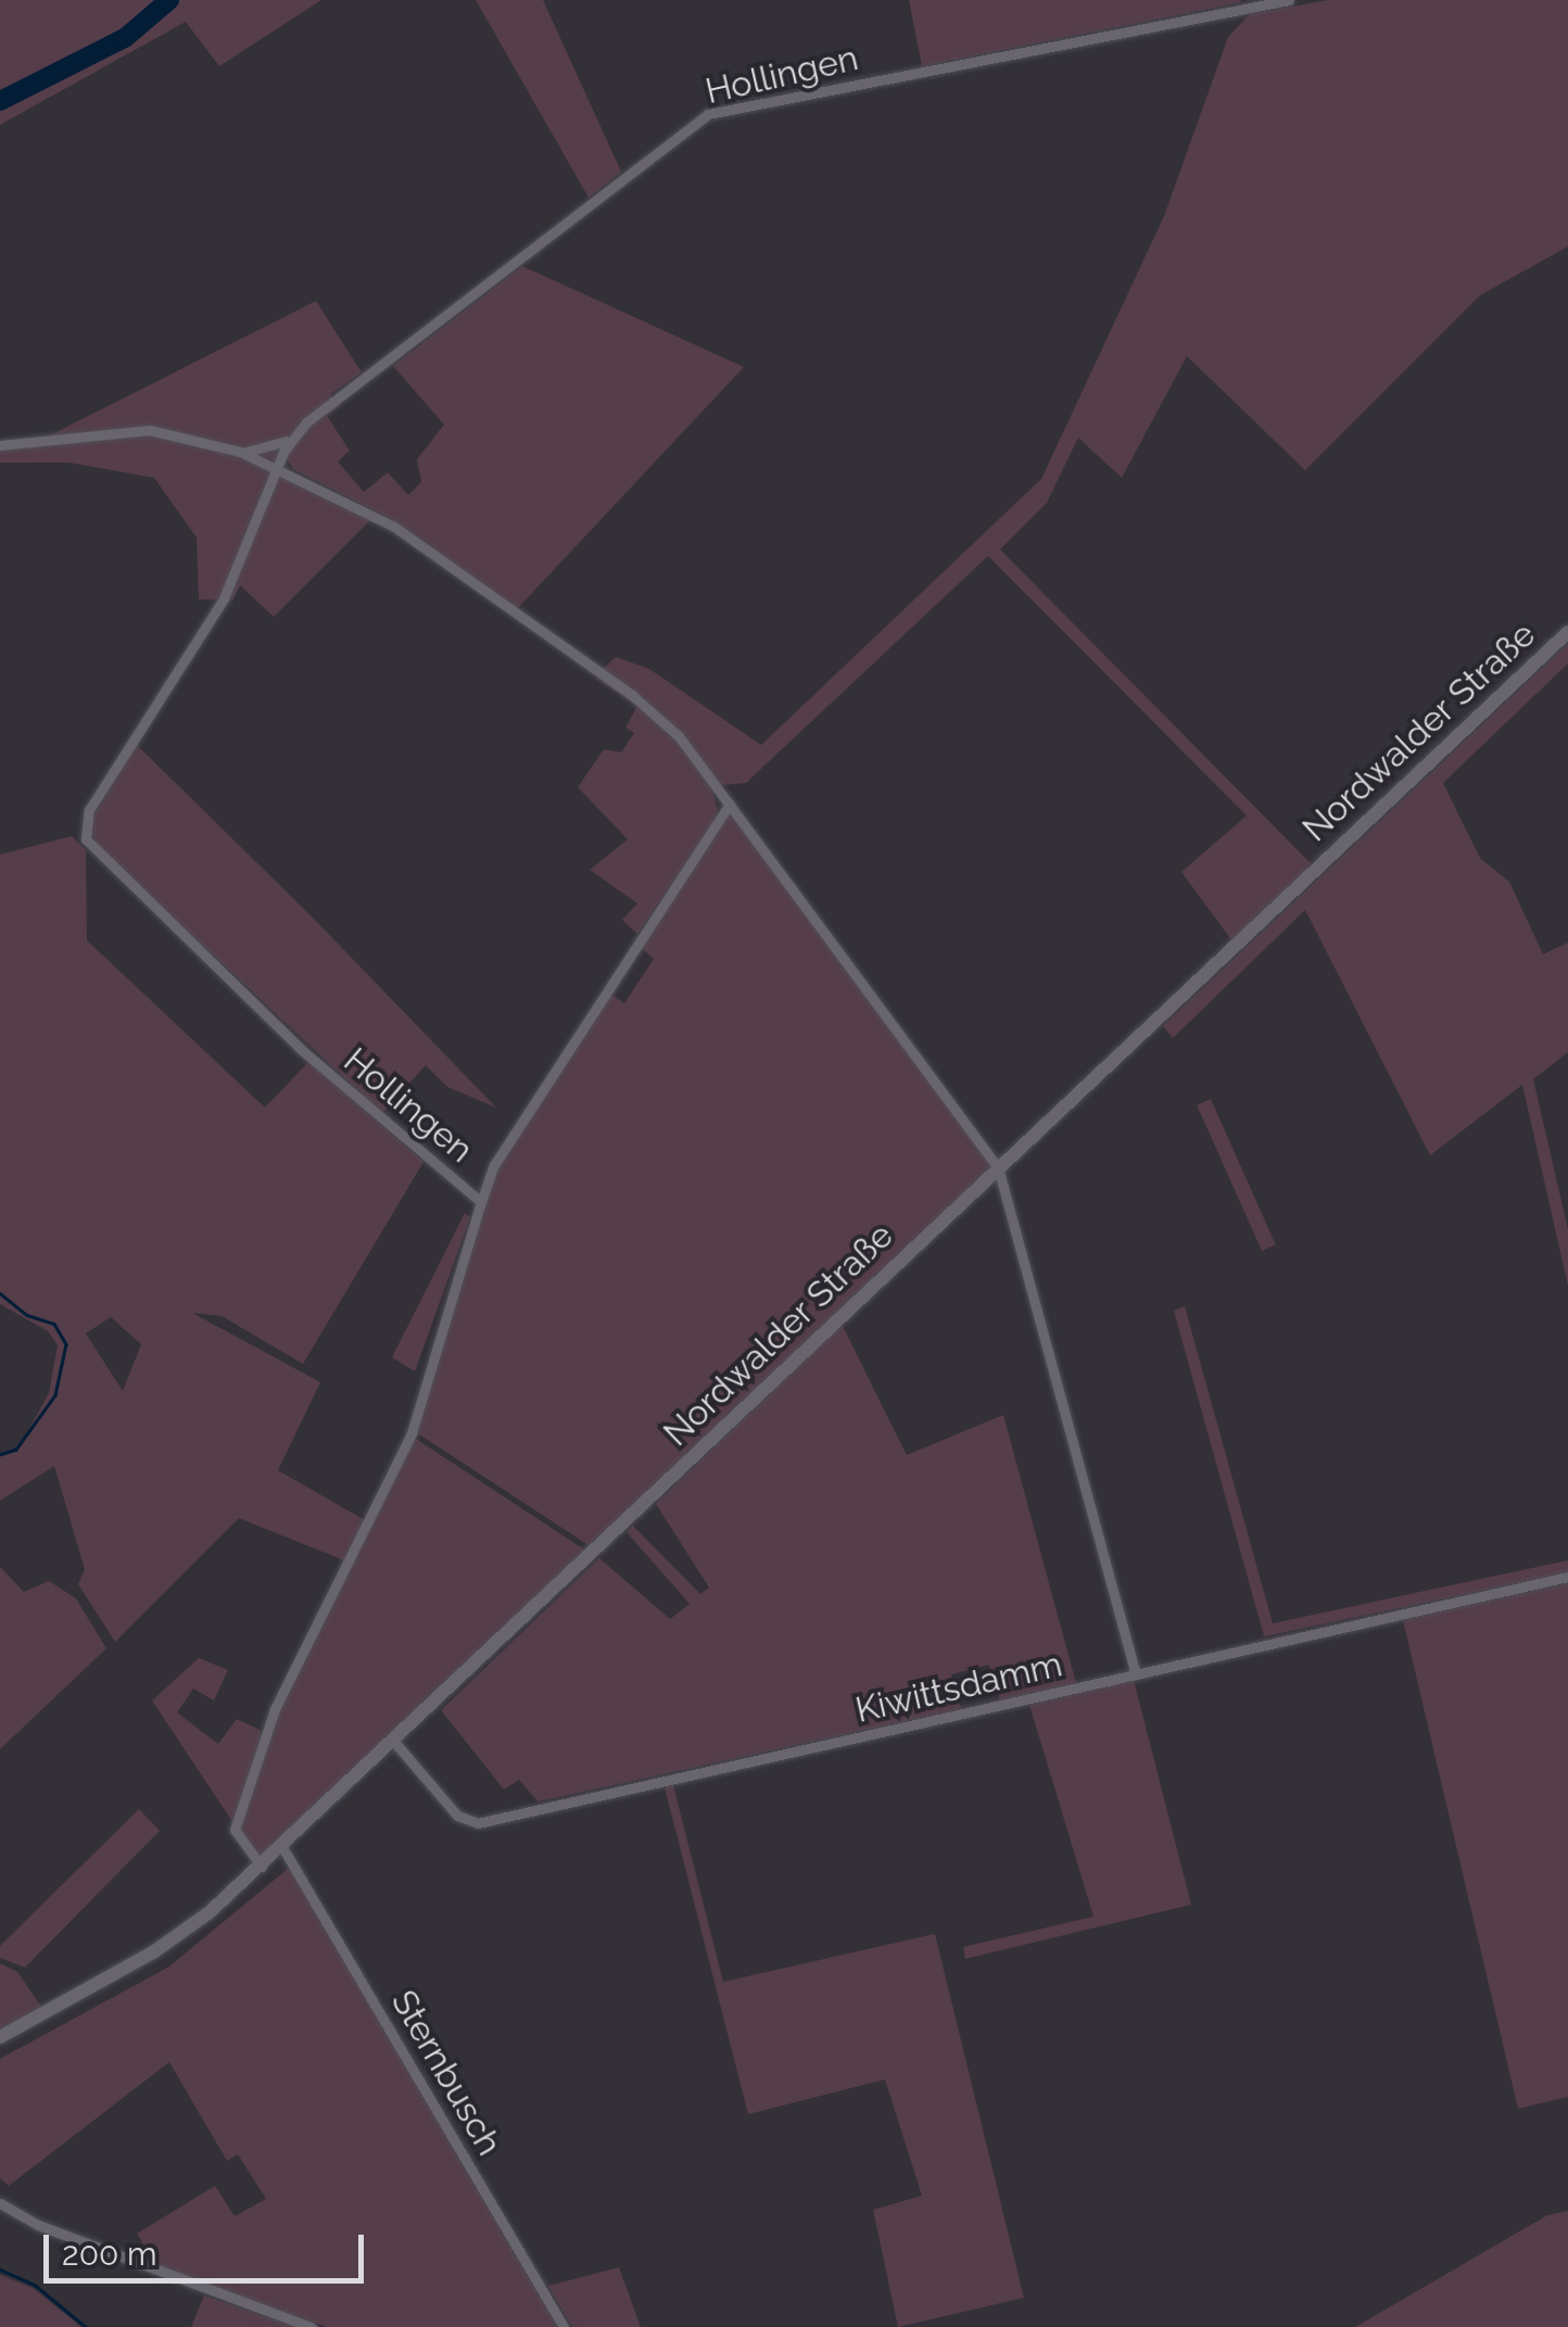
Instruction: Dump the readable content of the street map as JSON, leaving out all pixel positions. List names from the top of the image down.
{
  "streets": {
    "main road": ["Nordwalder Straße"],
    "street": ["Hollingen", "Kiwittsdamm", "Sternbusch"]
  },
  "crossings": [
    ["Hollingen", "Nordwalder Straße"],
    ["Nordwalder Straße", "Kiwittsdamm"],
    ["Nordwalder Straße", "Sternbusch"]
  ],
  "scale_bar": "200 m"
}
